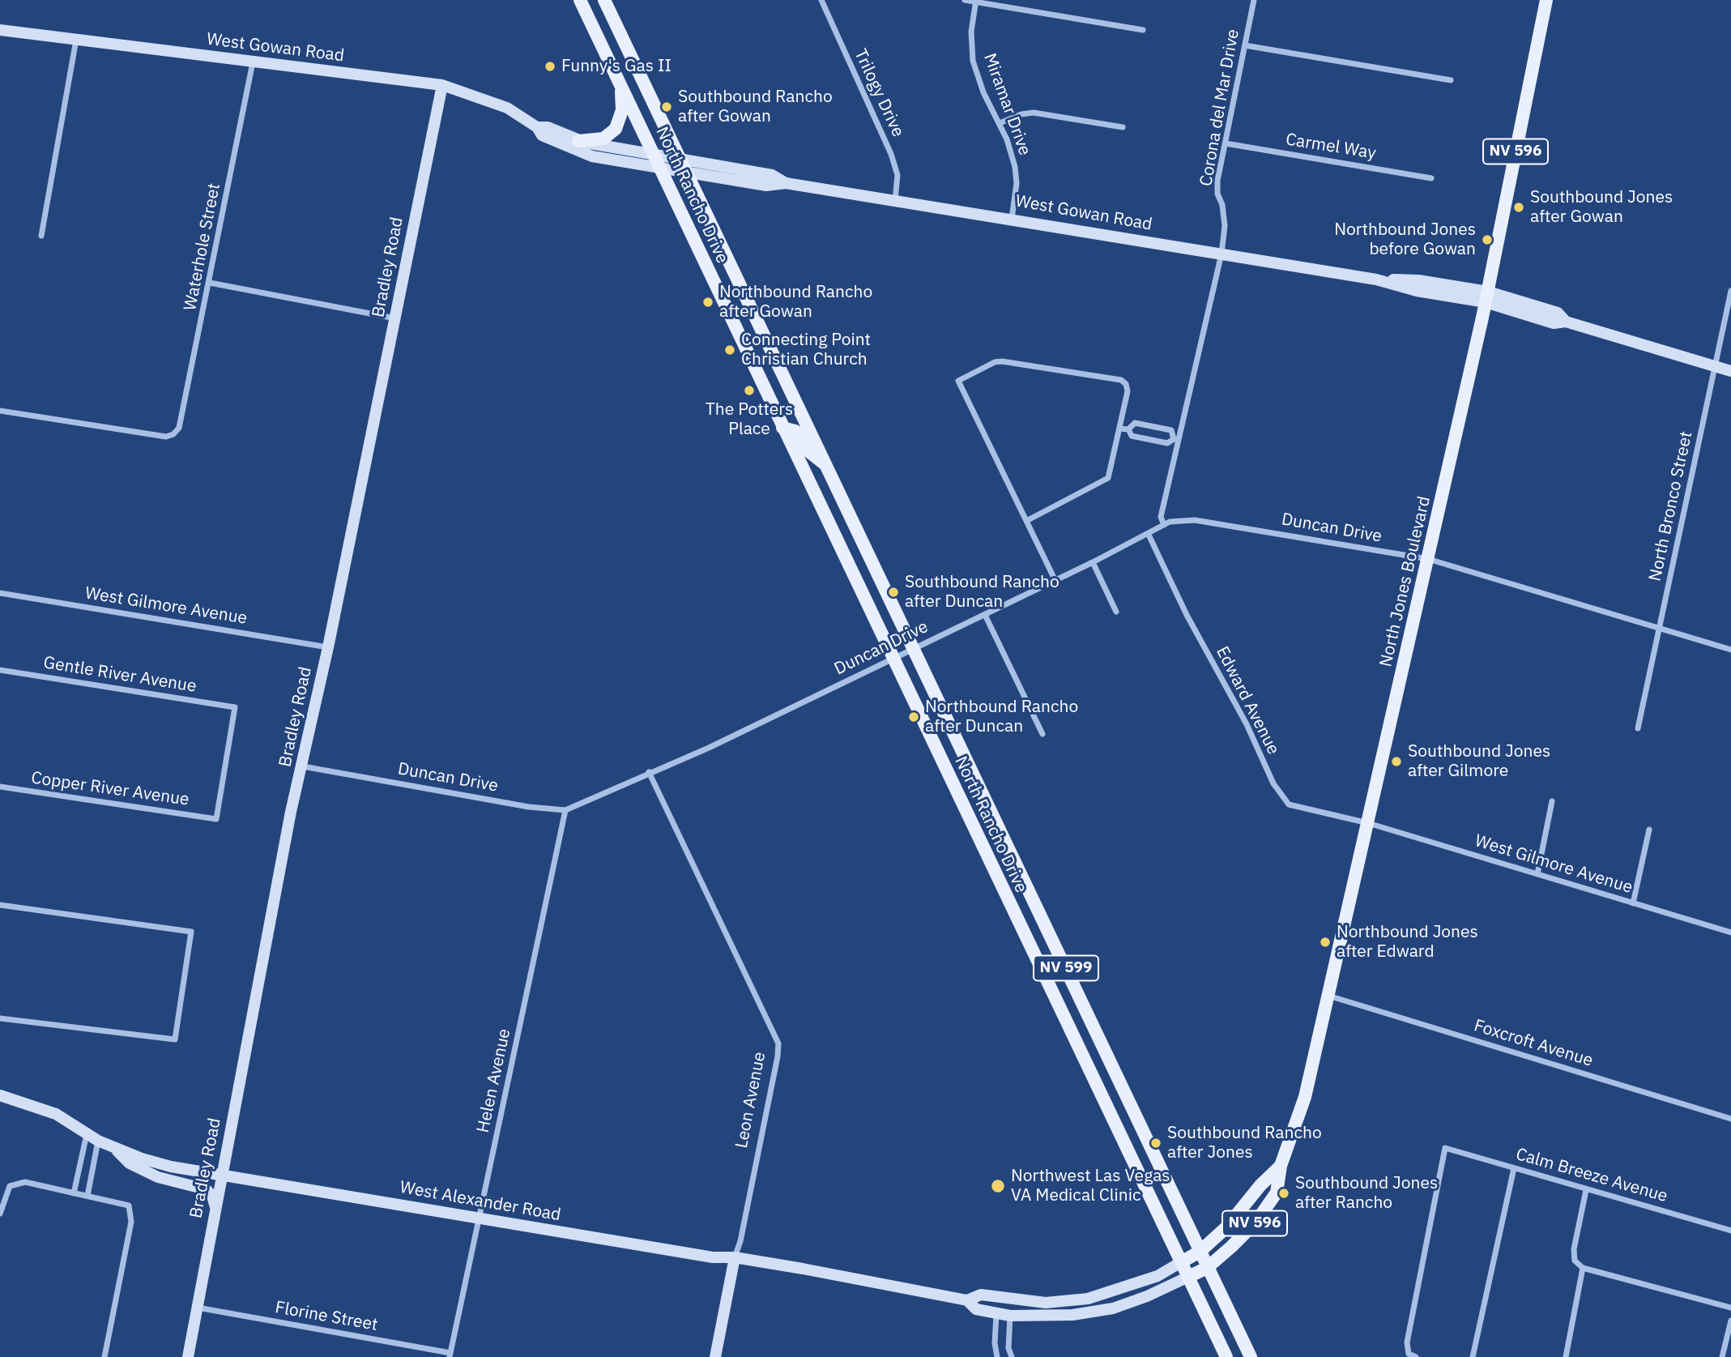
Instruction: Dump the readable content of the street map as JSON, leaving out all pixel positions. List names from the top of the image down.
{
  "streets": {
    "main road": [
      "NV 596",
      "North Rancho Drive",
      "North Jones Boulevard",
      "NV 599"
    ],
    "street": [
      "West Gowan Road",
      "Trilogy Drive",
      "Miramar Drive",
      "Corona del Mar Drive",
      "Carmel Way",
      "Waterhole Street",
      "Bradley Road",
      "North Bronco Street",
      "Duncan Drive",
      "West Gilmore Avenue",
      "Gentle River Avenue",
      "Edward Avenue",
      "Copper River Avenue",
      "Foxcroft Avenue",
      "Helen Avenue",
      "Leon Avenue",
      "Calm Breeze Avenue",
      "West Alexander Road",
      "Florine Street"
    ]
  },
  "crossings": [
    ["West Gowan Road", "Trilogy Drive"],
    ["West Gowan Road", "Miramar Drive"],
    ["West Gowan Road", "Corona del Mar Drive"],
    ["West Gowan Road", "North Rancho Drive"],
    ["West Gowan Road", "Waterhole Street"],
    ["West Gowan Road", "Bradley Road"],
    ["West Gowan Road", "North Bronco Street"],
    ["West Gowan Road", "North Jones Boulevard"],
    ["Corona del Mar Drive", "Carmel Way"],
    ["North Rancho Drive", "Duncan Drive"],
    ["North Rancho Drive", "North Jones Boulevard"],
    ["North Rancho Drive", "West Alexander Road"],
    ["Bradley Road", "Duncan Drive"],
    ["Bradley Road", "West Gilmore Avenue"],
    ["Bradley Road", "West Alexander Road"],
    ["Bradley Road", "Florine Street"],
    ["North Bronco Street", "Duncan Drive"],
    ["Duncan Drive", "North Jones Boulevard"],
    ["Duncan Drive", "Edward Avenue"],
    ["Duncan Drive", "Helen Avenue"],
    ["Duncan Drive", "Leon Avenue"],
    ["North Jones Boulevard", "West Gilmore Avenue"],
    ["North Jones Boulevard", "Edward Avenue"],
    ["North Jones Boulevard", "Foxcroft Avenue"],
    ["North Jones Boulevard", "West Alexander Road"],
    ["West Gilmore Avenue", "Edward Avenue"],
    ["Gentle River Avenue", "Copper River Avenue"],
    ["Helen Avenue", "West Alexander Road"],
    ["Helen Avenue", "Florine Street"],
    ["Leon Avenue", "West Alexander Road"]
  ],
  "places": [
    "Funny's Gas II",
    "Southbound Rancho after Gowan",
    "Southbound Jones after Gowan",
    "Northbound Jones before Gowan",
    "Northbound Rancho after Gowan",
    "Connecting Point Christian Church",
    "The Potters Place",
    "Southbound Rancho after Duncan",
    "Northbound Rancho after Duncan",
    "Southbound Jones after Gilmore",
    "Northbound Jones after Edward",
    "Southbound Rancho after Jones",
    "Northwest Las Vegas VA Medical Clinic",
    "Southbound Jones after Rancho"
  ]
}
